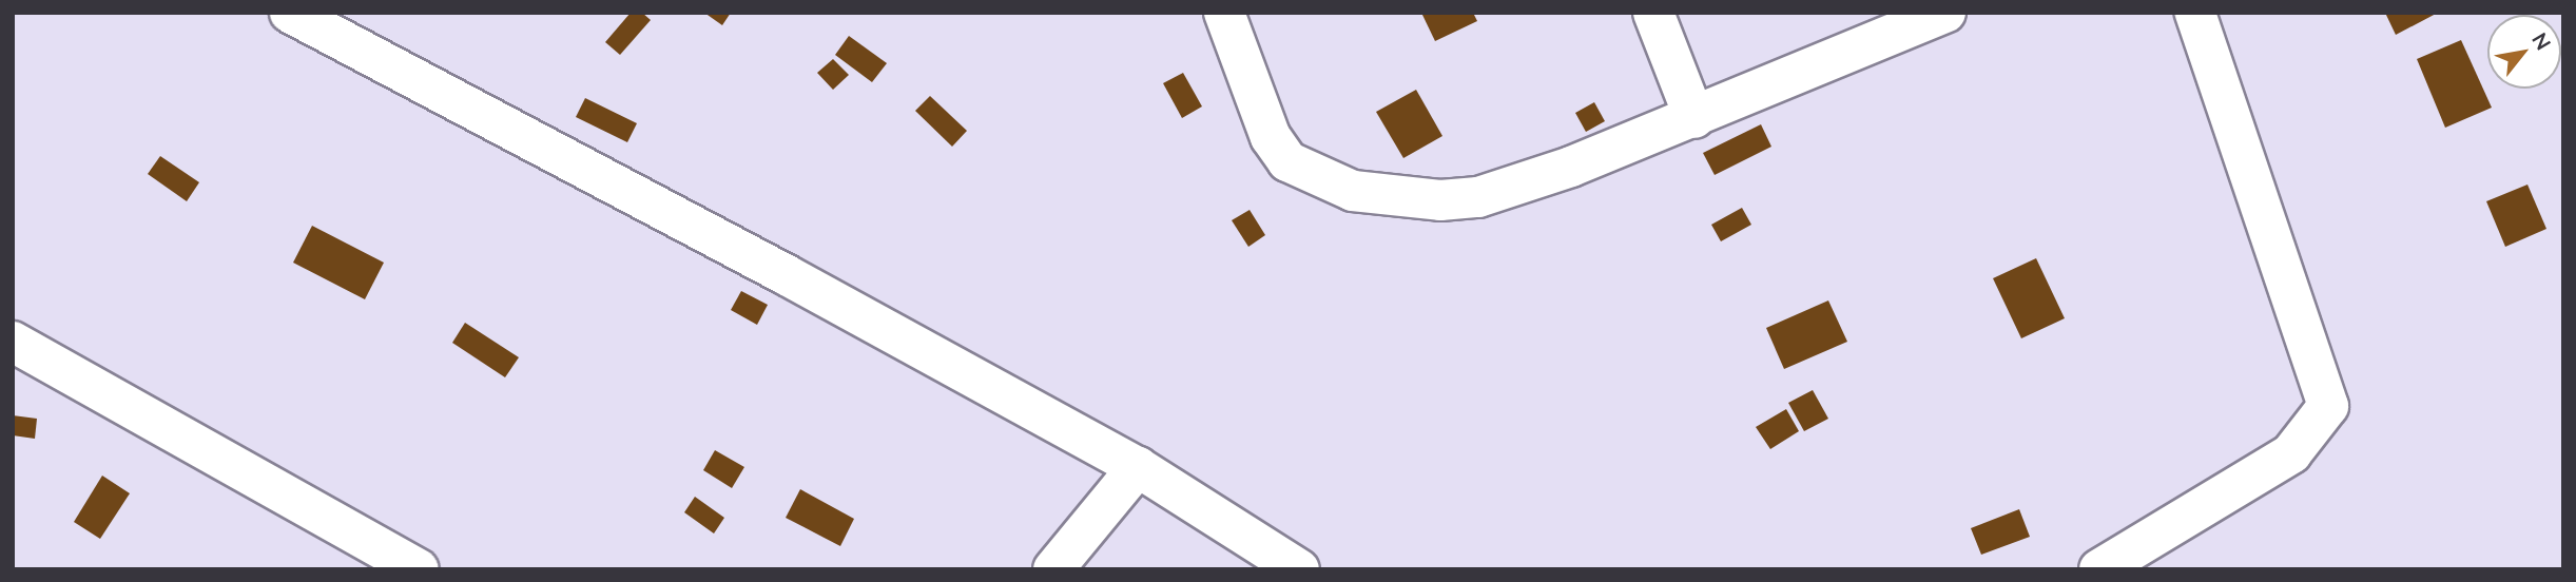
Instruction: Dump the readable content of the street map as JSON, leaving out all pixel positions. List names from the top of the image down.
{
  "north": "top right"
}
